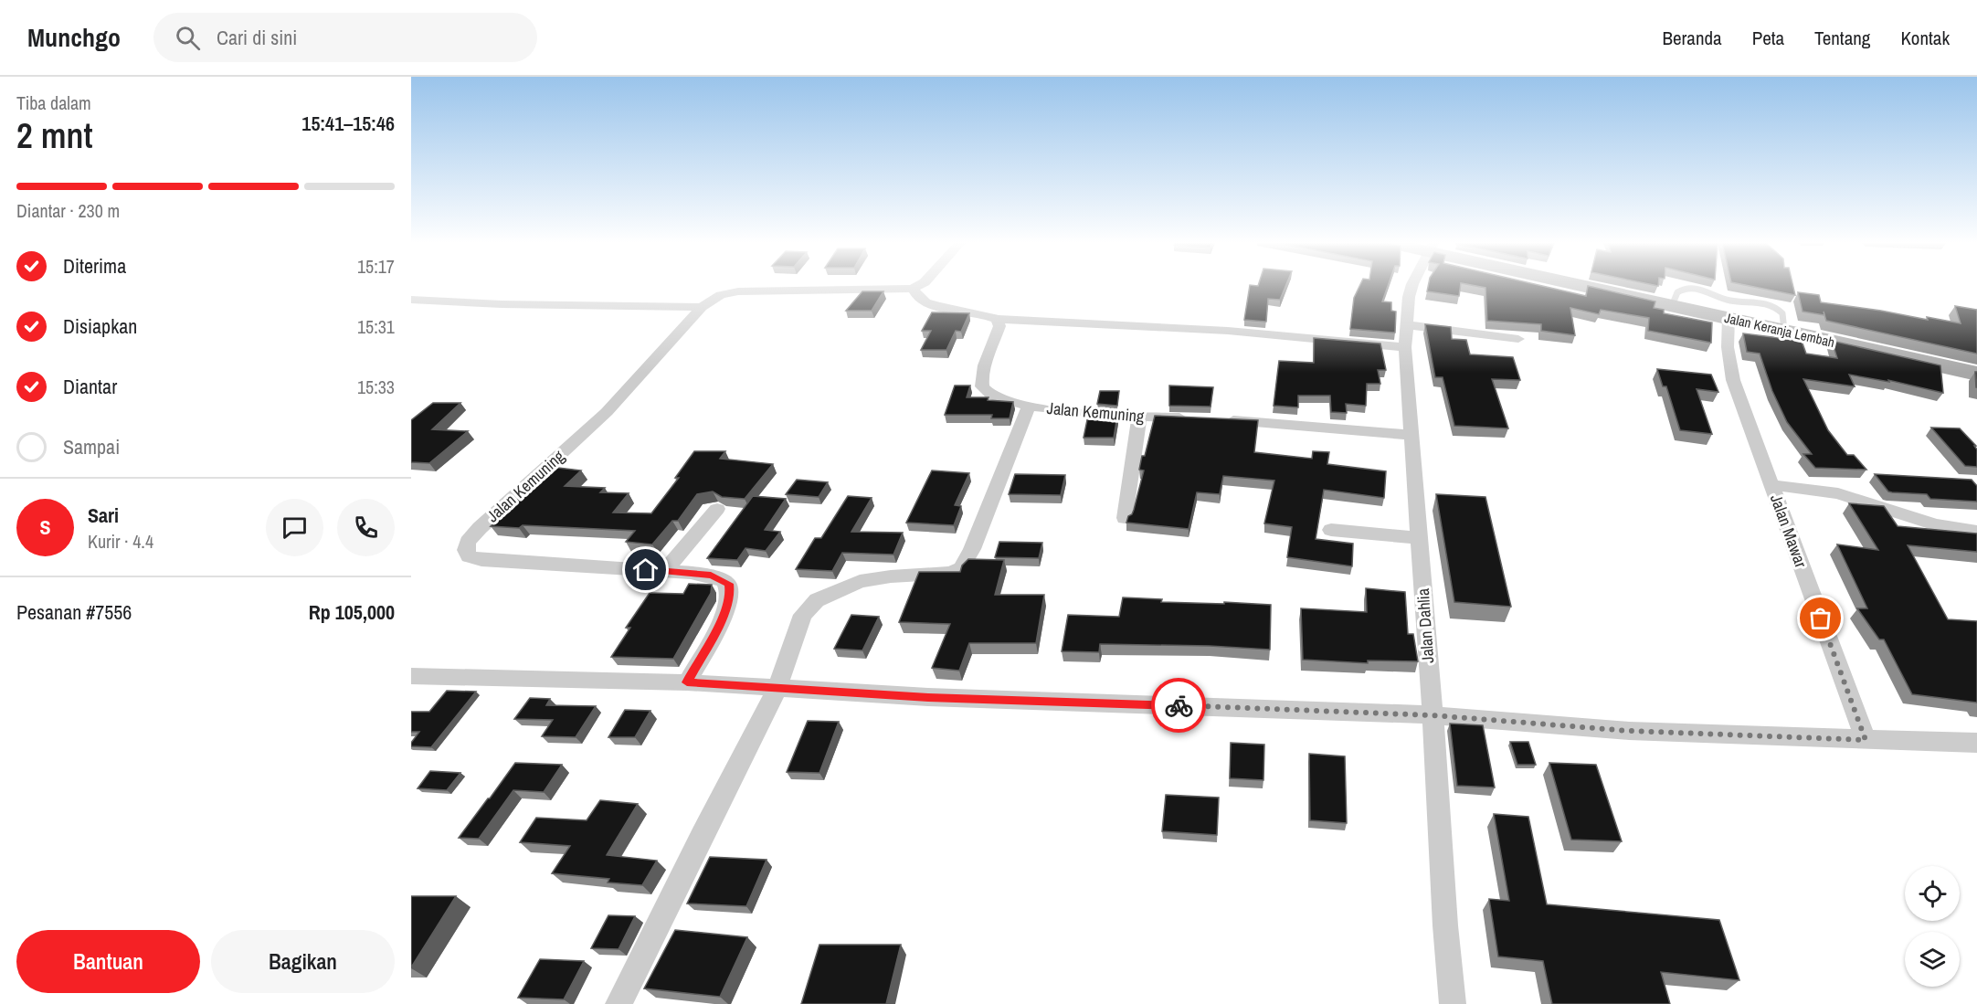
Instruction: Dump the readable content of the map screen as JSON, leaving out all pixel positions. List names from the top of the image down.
{
  "streets": {
    "main road": ["Jalan Keranja Lembah"],
    "street": ["Jalan Kemuning", "Jalan Mawar", "Jalan Dahlia"]
  },
  "crossings": [
    ["Jalan Keranja Lembah", "Jalan Mawar"]
  ],
  "page": {
    "header": "Munchgo",
    "search": "Cari di sini",
    "nav": [
      "Beranda",
      "Peta",
      "Tentang",
      "Kontak"
    ],
    "heading": ["2 mnt", "Tiba dalam", "15:41–15:46"],
    "panel": [
      "Sari",
      "Kurir · 4.4",
      "Pesanan #7556",
      "Rp 105,000"
    ],
    "bar": "Diantar · 230 m",
    "list": [
      ["Diterima", "15:17"],
      ["Disiapkan", "15:31"],
      ["Diantar", "15:33"],
      "Sampai"
    ],
    "round": "S",
    "buttons": ["Bantuan", "Bagikan"]
  }
}
